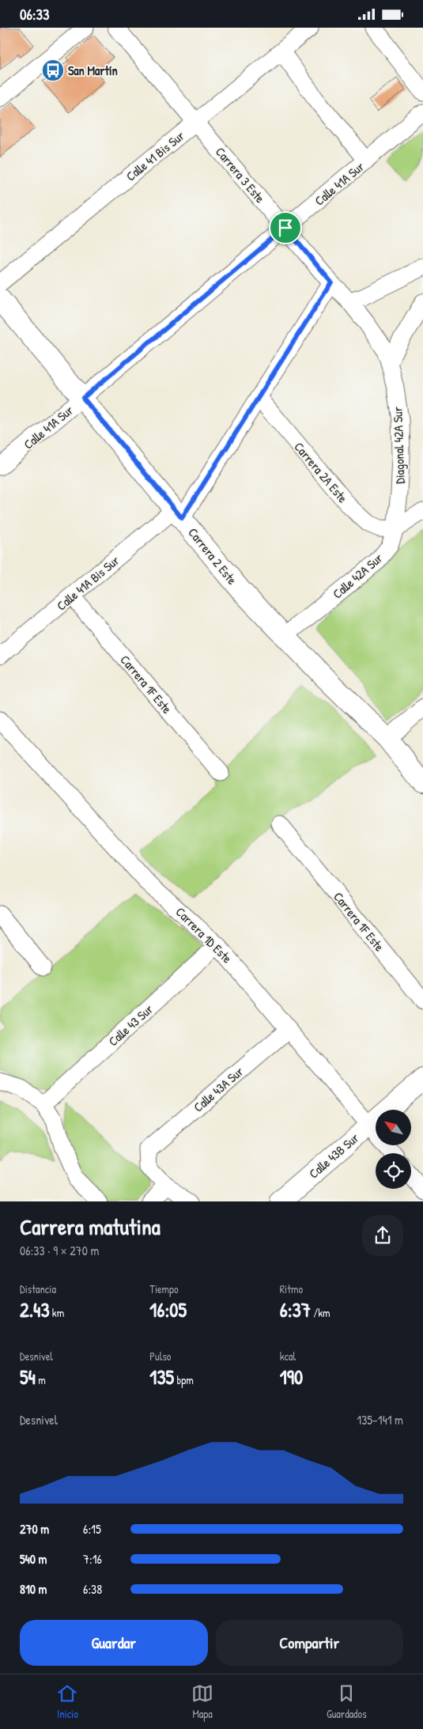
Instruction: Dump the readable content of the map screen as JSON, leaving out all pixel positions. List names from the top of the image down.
{
  "streets": {
    "street": [
      "Calle 41 Bis Sur",
      "Carrera 3 Este",
      "Calle 41A Sur",
      "Diagonal 42A Sur",
      "Carrera 2A Este",
      "Carrera 2 Este",
      "Calle 42A Sur",
      "Calle 41A Bis Sur",
      "Carrera 1F Este",
      "Carrera 1D Este",
      "Calle 43 Sur",
      "Calle 43A Sur",
      "Calle 43B Sur"
    ]
  },
  "crossings": [
    ["Calle 41 Bis Sur", "Carrera 3 Este"],
    ["Carrera 3 Este", "Calle 41A Sur"],
    ["Carrera 3 Este", "Diagonal 42A Sur"],
    ["Carrera 3 Este", "Calle 41A Bis Sur"],
    ["Calle 41A Sur", "Carrera 2 Este"],
    ["Diagonal 42A Sur", "Carrera 2A Este"],
    ["Diagonal 42A Sur", "Calle 42A Sur"],
    ["Carrera 2A Este", "Calle 42A Sur"],
    ["Carrera 2A Este", "Calle 41A Bis Sur"],
    ["Carrera 2 Este", "Calle 42A Sur"],
    ["Carrera 2 Este", "Calle 41A Bis Sur"],
    ["Calle 41A Bis Sur", "Carrera 1F Este"],
    ["Carrera 1D Este", "Calle 43 Sur"],
    ["Carrera 1D Este", "Calle 43A Sur"],
    ["Carrera 1D Este", "Calle 43B Sur"]
  ],
  "places": {
    "bus stop": ["San Martín"]
  },
  "north": "top left",
  "page": {
    "status": "06:33",
    "heading": ["Carrera matutina", "06:33 · 9 × 270 m"],
    "stats": [
      ["Distancia", "2.43 km"],
      ["Tiempo", "16:05"],
      ["Ritmo", "6:37 /km"],
      ["Desnivel", "54 m"],
      ["Pulso", "135 bpm"],
      ["kcal", "190"]
    ],
    "chart": ["Desnivel", "135–141 m"],
    "list": [
      {
        "name": "270 m",
        "note": "6:15"
      },
      {
        "name": "540 m",
        "note": "7:16"
      },
      {
        "name": "810 m",
        "note": "6:38"
      }
    ],
    "buttons": ["Guardar", "Compartir"],
    "tabs": ["Inicio", "Mapa", "Guardados"]
  }
}
